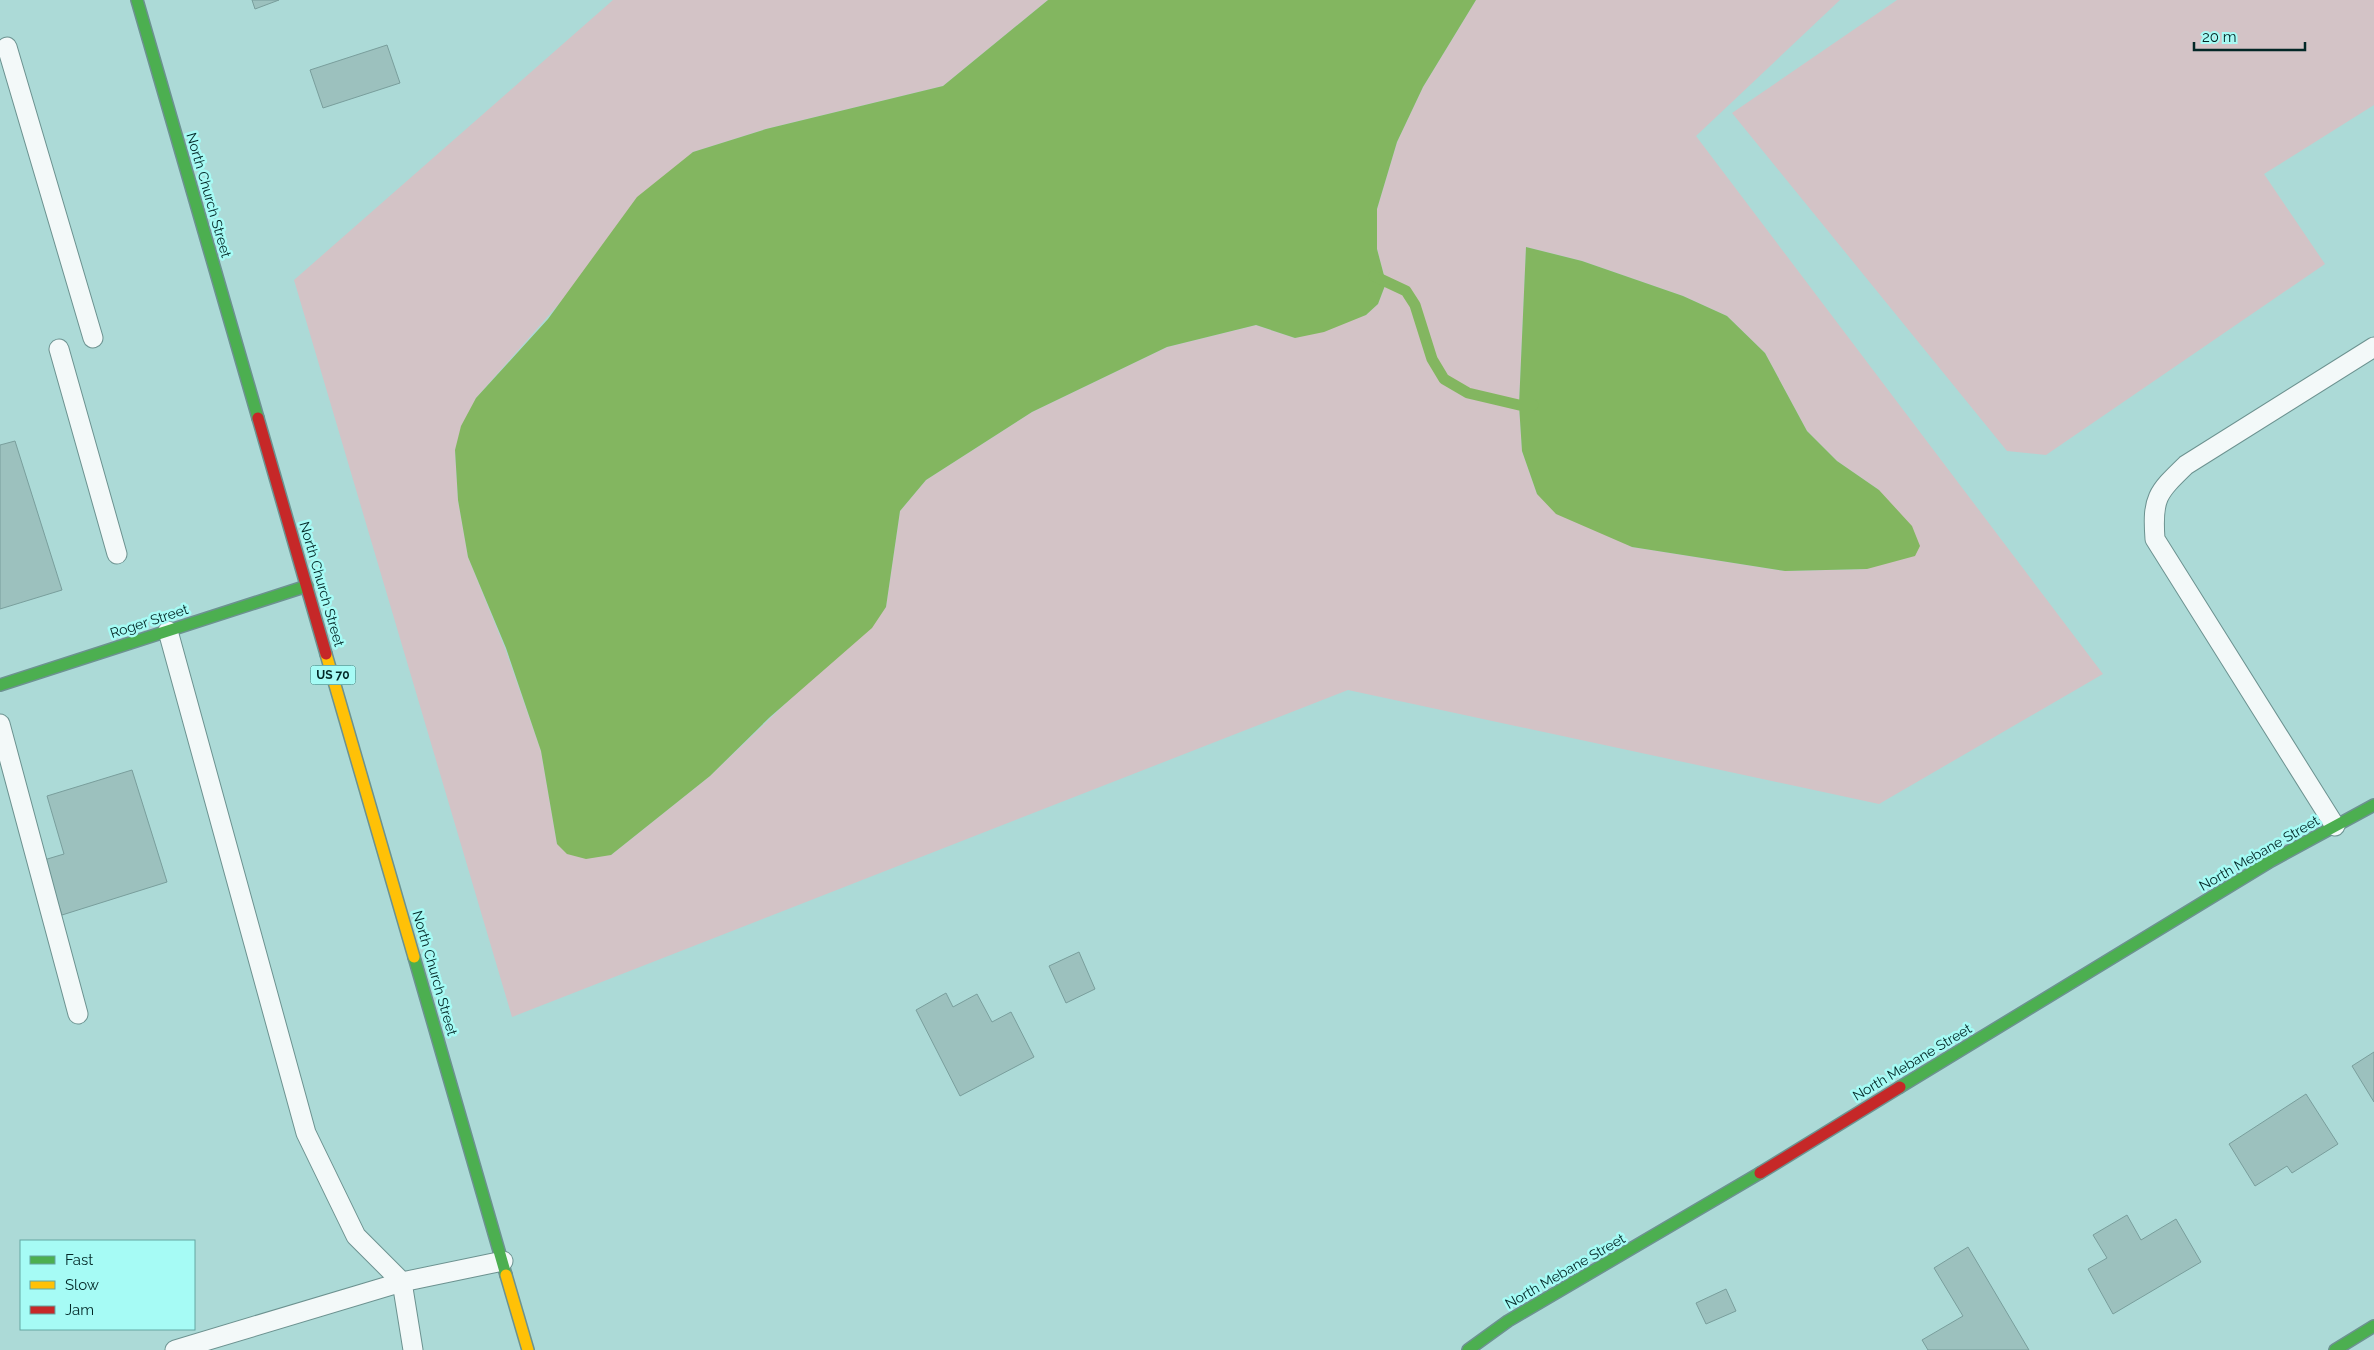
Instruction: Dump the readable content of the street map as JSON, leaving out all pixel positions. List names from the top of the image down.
{
  "streets": {
    "main road": [
      "North Church Street",
      "Roger Street",
      "US 70",
      "North Mebane Street"
    ]
  },
  "crossings": [
    ["North Church Street", "Roger Street"]
  ],
  "legend": ["Fast", "Slow", "Jam"],
  "scale_bar": "20 m"
}
